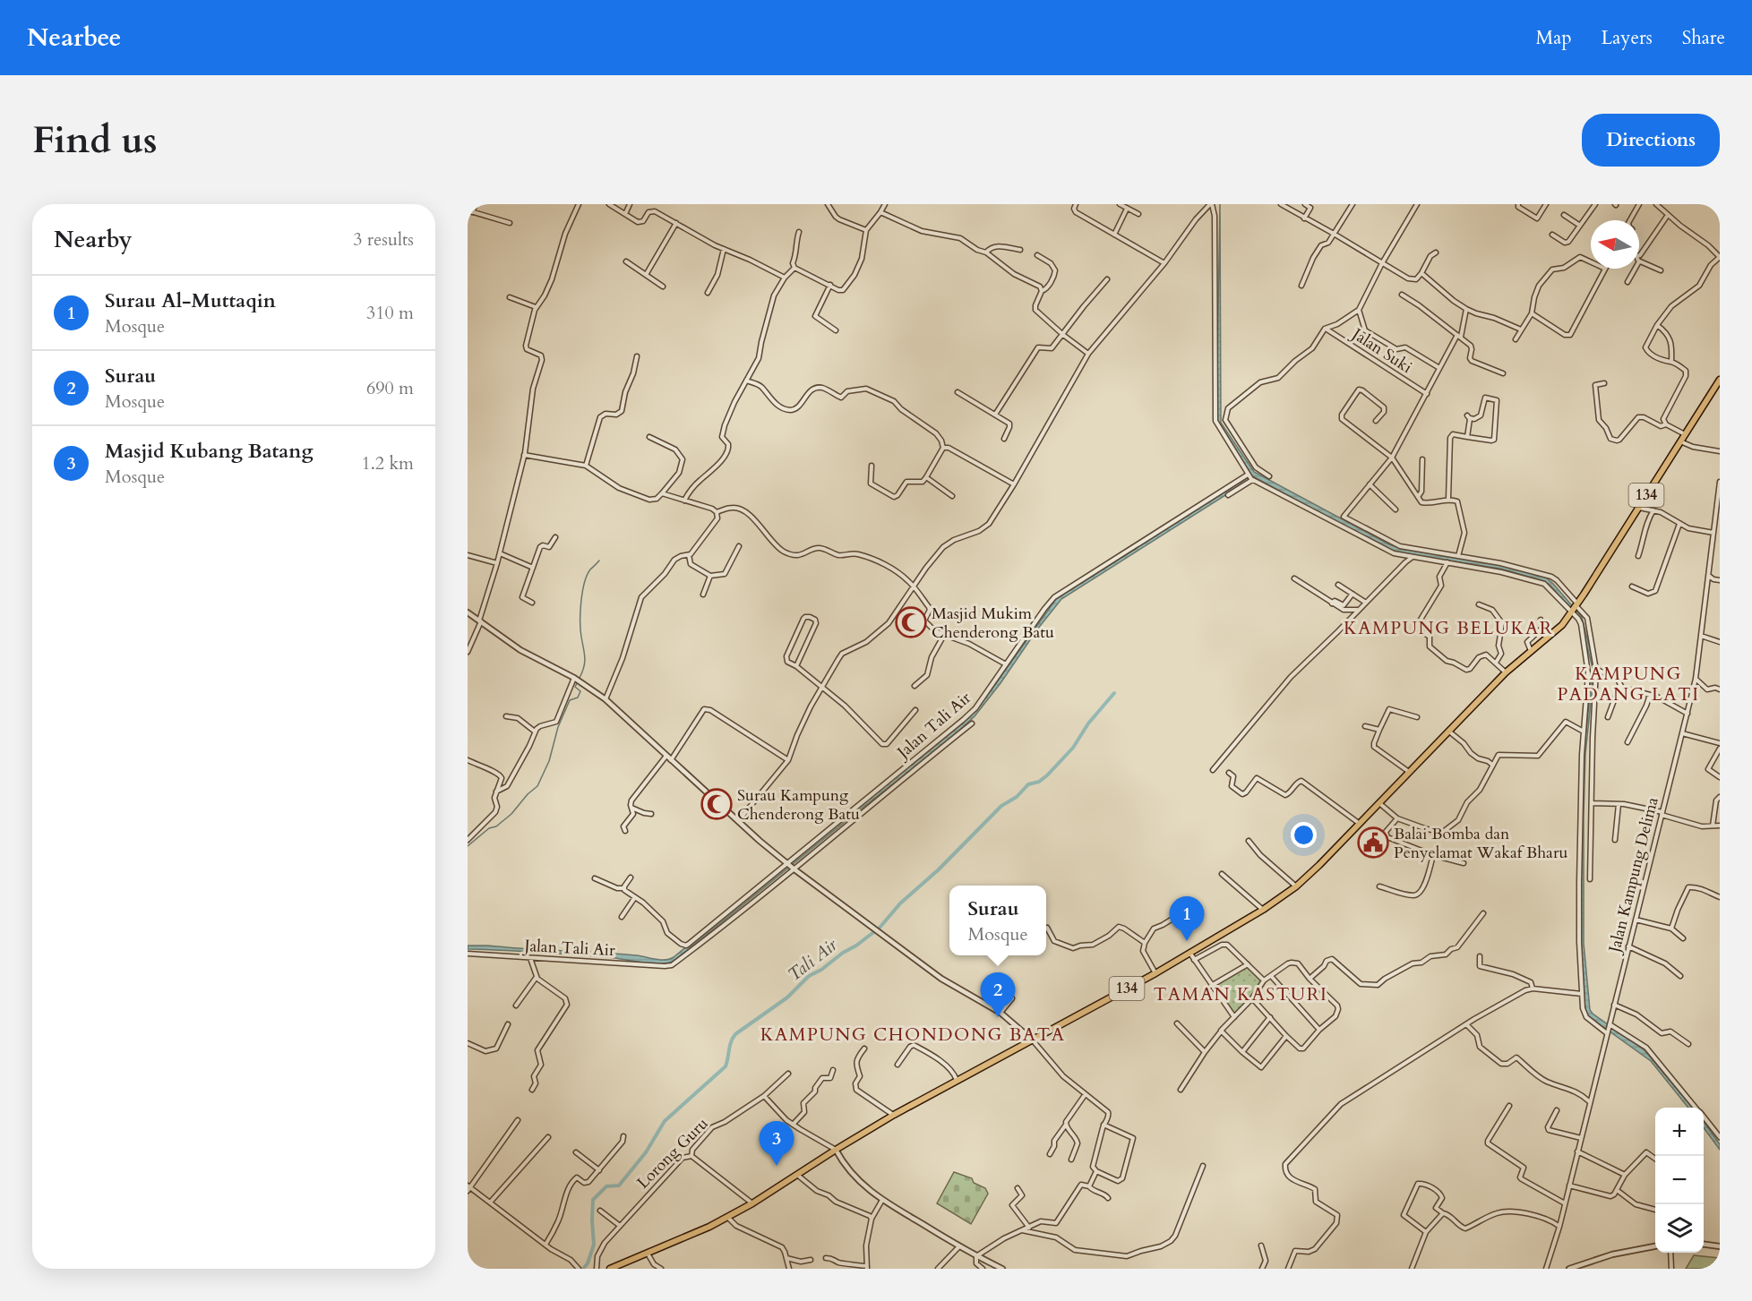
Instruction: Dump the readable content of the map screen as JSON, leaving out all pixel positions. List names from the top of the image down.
{
  "streets": {
    "main road": ["134"],
    "street": [
      "Jalan Suki",
      "Jalan Tali Air",
      "Jalan Kampung Delima",
      "Lorong Guru"
    ]
  },
  "districts": [
    "KAMPUNG BELUKAR",
    "KAMPUNG PADANG LATI",
    "TAMAN KASTURI",
    "KAMPUNG CHONDONG BATA"
  ],
  "water": ["Tali Air"],
  "places": {
    "mosque": ["Masjid Mukim Chenderong Batu", "Surau Kampung Chenderong Batu"],
    "public building": ["Balai Bomba dan Penyelamat Wakaf Bharu"]
  },
  "north": "left",
  "page": {
    "header": "Nearbee",
    "nav": ["Map", "Layers", "Share"],
    "buttons": "Directions",
    "title": "Find us",
    "heading": ["Nearby", "3 results"],
    "list": [
      {
        "mark": "1",
        "name": "Surau Al-Muttaqin",
        "note": "Mosque",
        "value": "310 m"
      },
      {
        "mark": "2",
        "name": "Surau",
        "note": "Mosque",
        "value": "690 m"
      },
      {
        "mark": "3",
        "name": "Masjid Kubang Batang",
        "note": "Mosque",
        "value": "1.2 km"
      }
    ],
    "popup": ["Surau", "Mosque"],
    "pins": ["1", "2", "3"],
    "map_buttons": ["+", "−"]
  }
}
